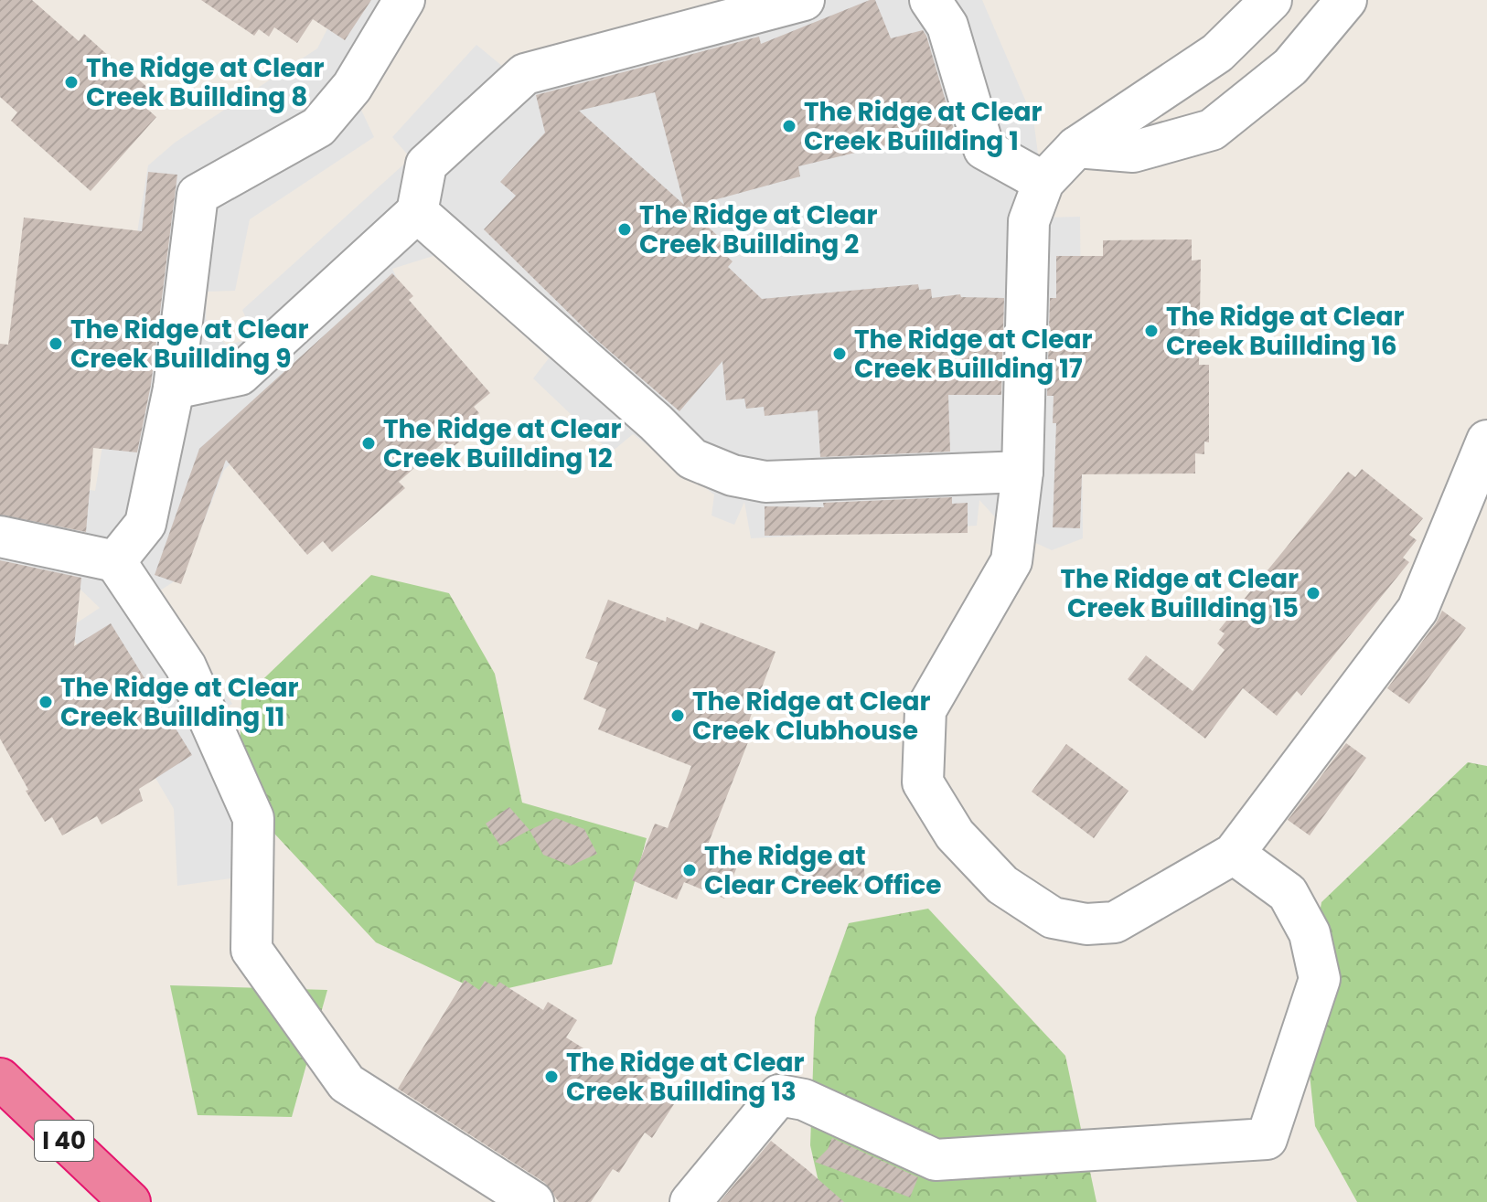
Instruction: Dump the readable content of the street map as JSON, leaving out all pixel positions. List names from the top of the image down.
{
  "streets": {
    "highway": ["I 40"]
  },
  "places": [
    "The Ridge at Clear Creek Buillding 8",
    "The Ridge at Clear Creek Buillding 1",
    "The Ridge at Clear Creek Buillding 2",
    "The Ridge at Clear Creek Buillding 16",
    "The Ridge at Clear Creek Buillding 9",
    "The Ridge at Clear Creek Buillding 17",
    "The Ridge at Clear Creek Buillding 12",
    "The Ridge at Clear Creek Buillding 15",
    "The Ridge at Clear Creek Buillding 11",
    "The Ridge at Clear Creek Clubhouse",
    "The Ridge at Clear Creek Office",
    "The Ridge at Clear Creek Buillding 13"
  ]
}
